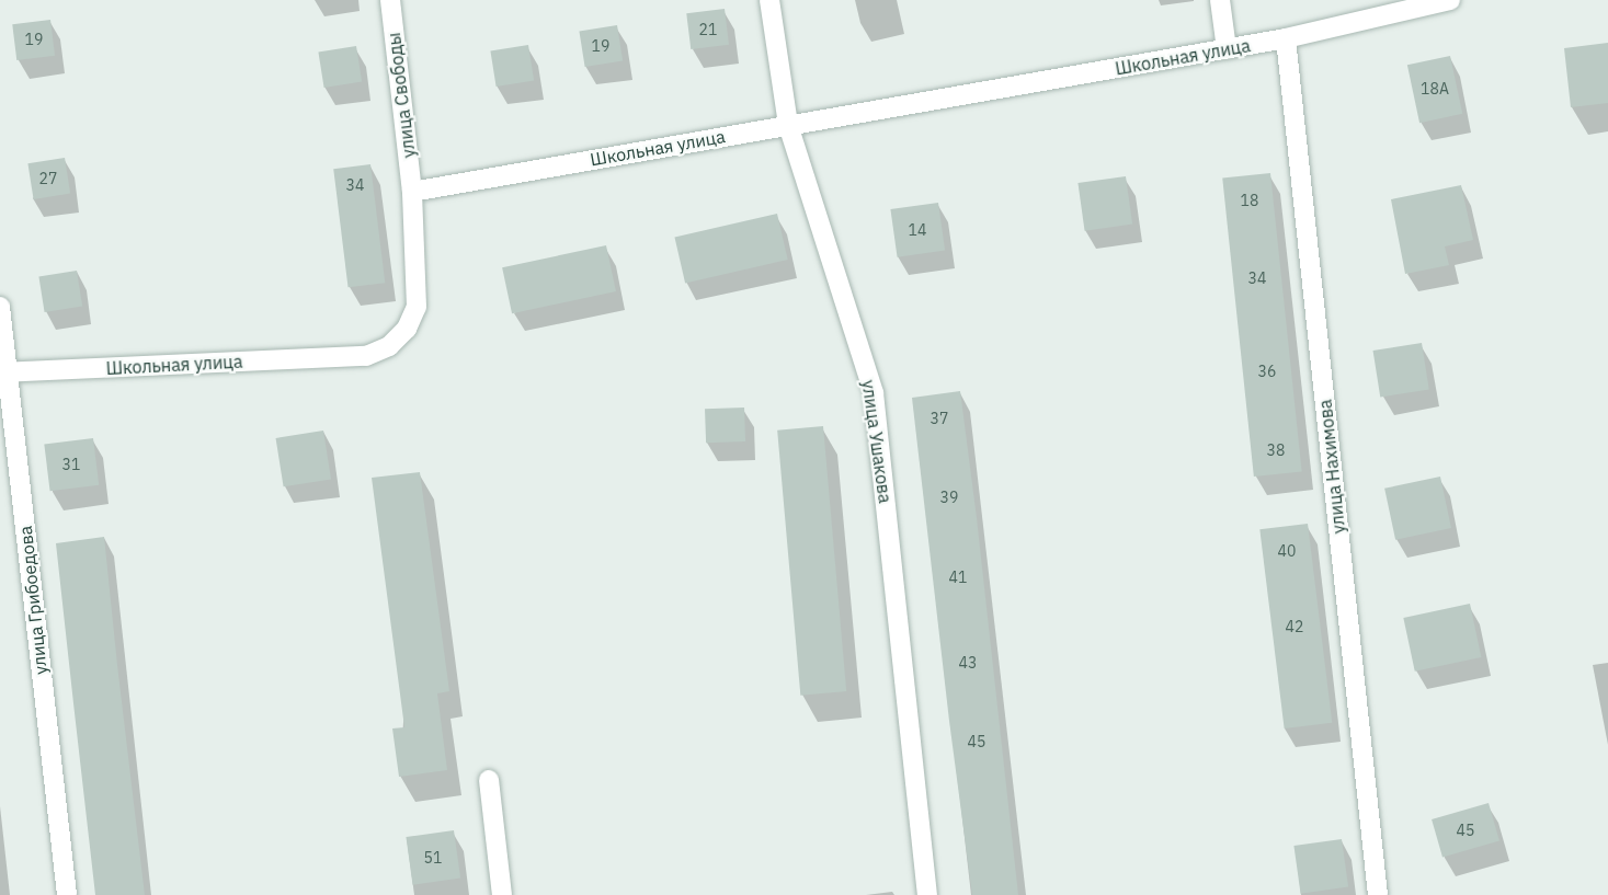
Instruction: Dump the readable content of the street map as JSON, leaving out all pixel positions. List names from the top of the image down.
{
  "streets": {
    "street": [
      "Школьная улица",
      "улица Свободы",
      "улица Ушакова",
      "улица Нахимова",
      "улица Грибоедова"
    ]
  },
  "crossings": [
    ["Школьная улица", "улица Свободы"],
    ["Школьная улица", "улица Ушакова"],
    ["Школьная улица", "улица Нахимова"],
    ["Школьная улица", "улица Грибоедова"]
  ],
  "house_numbers": [
    "21",
    "19",
    "19",
    "18A",
    "27",
    "34",
    "18",
    "14",
    "34",
    "36",
    "37",
    "38",
    "31",
    "39",
    "40",
    "41",
    "42",
    "43",
    "45",
    "45",
    "51"
  ]
}
